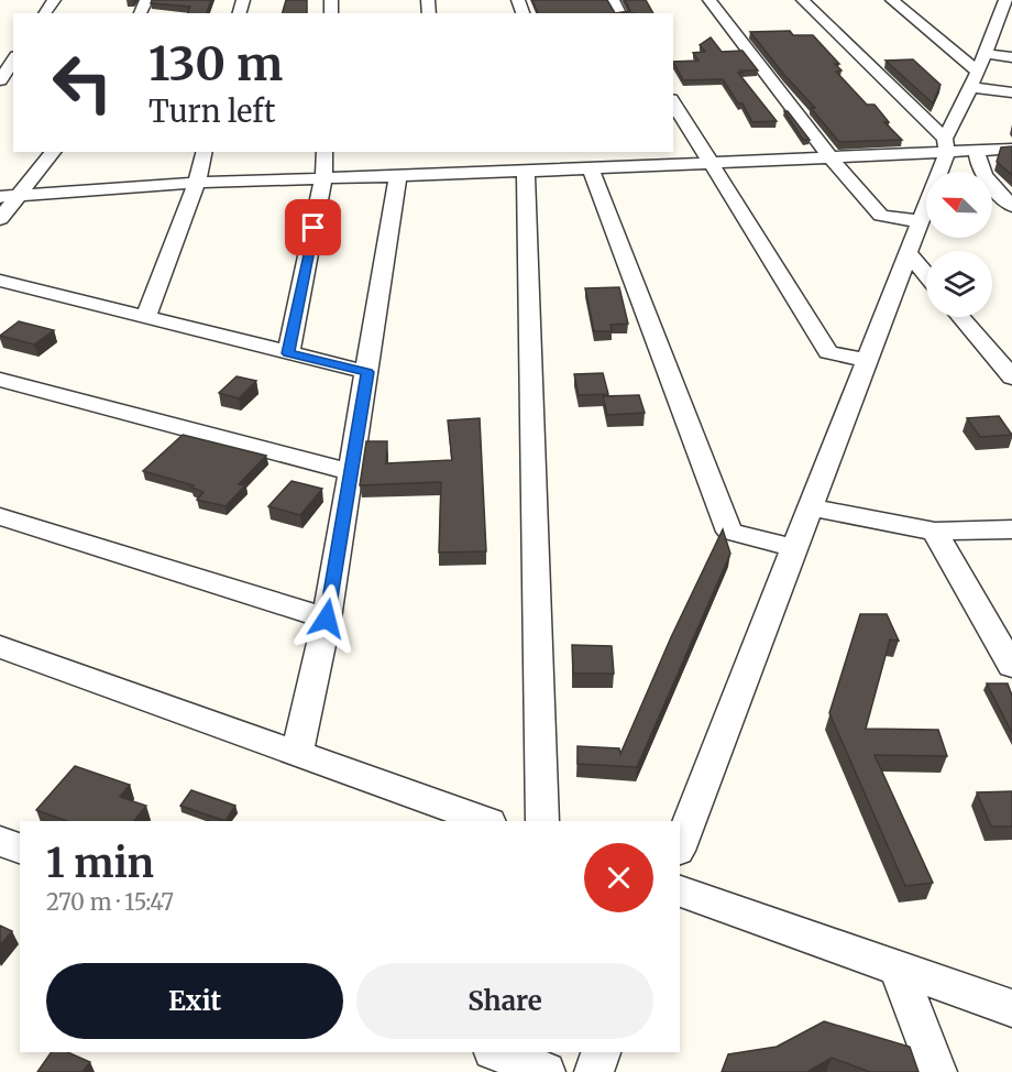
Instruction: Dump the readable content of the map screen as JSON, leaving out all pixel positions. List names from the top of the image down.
{
  "north": "top left",
  "page": {
    "turn": ["130 m", "Turn left"],
    "heading": ["1 min", "270 m · 15:47"],
    "buttons": ["Exit", "Share"]
  }
}
